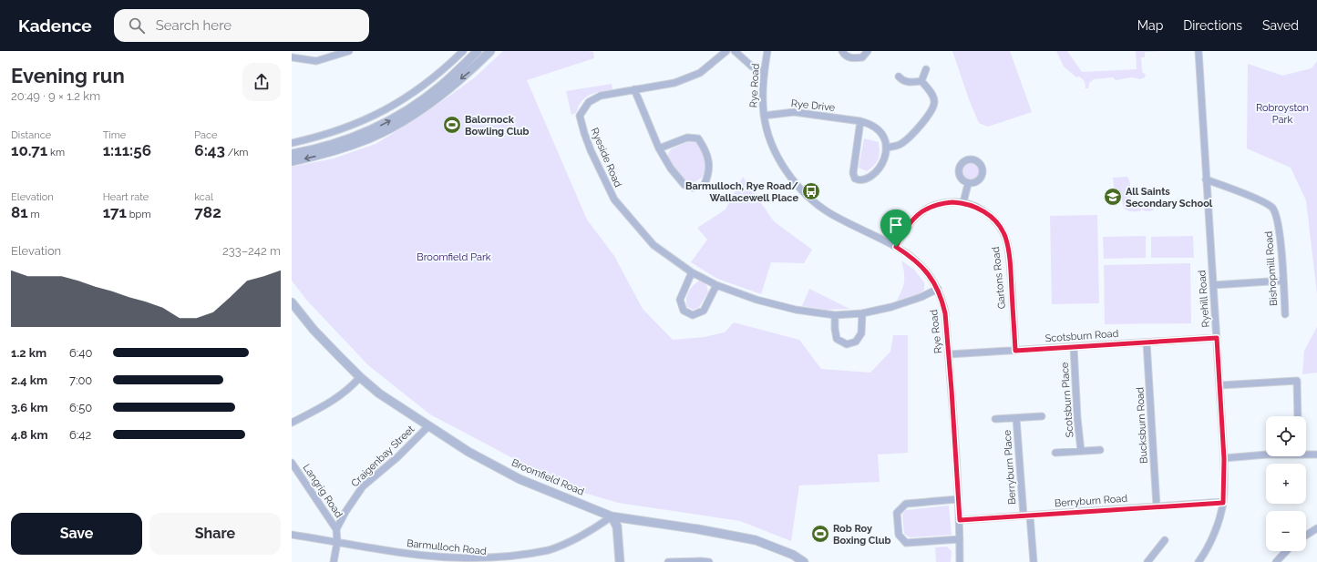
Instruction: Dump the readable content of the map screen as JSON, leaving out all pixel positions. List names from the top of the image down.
{
  "streets": {
    "street": [
      "Rye Road",
      "Rye Drive",
      "Ryeside Road",
      "Bishopmill Road",
      "Gartons Road",
      "Ryehill Road",
      "Scotsburn Road",
      "Scotsburn Place",
      "Bucksburn Road",
      "Craigenbay Street",
      "Berryburn Place",
      "Broomfield Road",
      "Langrig Road",
      "Berryburn Road",
      "Barmulloch Road"
    ]
  },
  "crossings": [
    ["Rye Road", "Rye Drive"],
    ["Rye Road", "Ryeside Road"],
    ["Rye Road", "Gartons Road"],
    ["Rye Road", "Scotsburn Road"],
    ["Rye Road", "Berryburn Road"],
    ["Bishopmill Road", "Ryehill Road"],
    ["Gartons Road", "Scotsburn Road"],
    ["Ryehill Road", "Scotsburn Road"],
    ["Ryehill Road", "Berryburn Road"],
    ["Scotsburn Road", "Scotsburn Place"],
    ["Scotsburn Road", "Bucksburn Road"],
    ["Bucksburn Road", "Berryburn Road"],
    ["Craigenbay Street", "Broomfield Road"],
    ["Craigenbay Street", "Langrig Road"],
    ["Berryburn Place", "Berryburn Road"],
    ["Broomfield Road", "Barmulloch Road"]
  ],
  "parks": ["Robroyston Park", "Broomfield Park"],
  "places": {
    "sports": ["Balornock Bowling Club", "Rob Roy Boxing Club"],
    "bus stop": ["Barmulloch, Rye Road/ Wallacewell Place"],
    "school or university": ["All Saints Secondary School"]
  },
  "page": {
    "header": "Kadence",
    "search": "Search here",
    "nav": ["Map", "Directions", "Saved"],
    "heading": ["Evening run", "20:49 · 9 × 1.2 km"],
    "stats": [
      ["Distance", "10.71 km"],
      ["Time", "1:11:56"],
      ["Pace", "6:43 /km"],
      ["Elevation", "81 m"],
      ["Heart rate", "171 bpm"],
      ["kcal", "782"]
    ],
    "chart": ["Elevation", "233–242 m"],
    "list": [
      {
        "name": "1.2 km",
        "note": "6:40"
      },
      {
        "name": "2.4 km",
        "note": "7:00"
      },
      {
        "name": "3.6 km",
        "note": "6:50"
      },
      {
        "name": "4.8 km",
        "note": "6:42"
      }
    ],
    "map_buttons": ["+", "−"],
    "buttons": ["Save", "Share"]
  }
}
